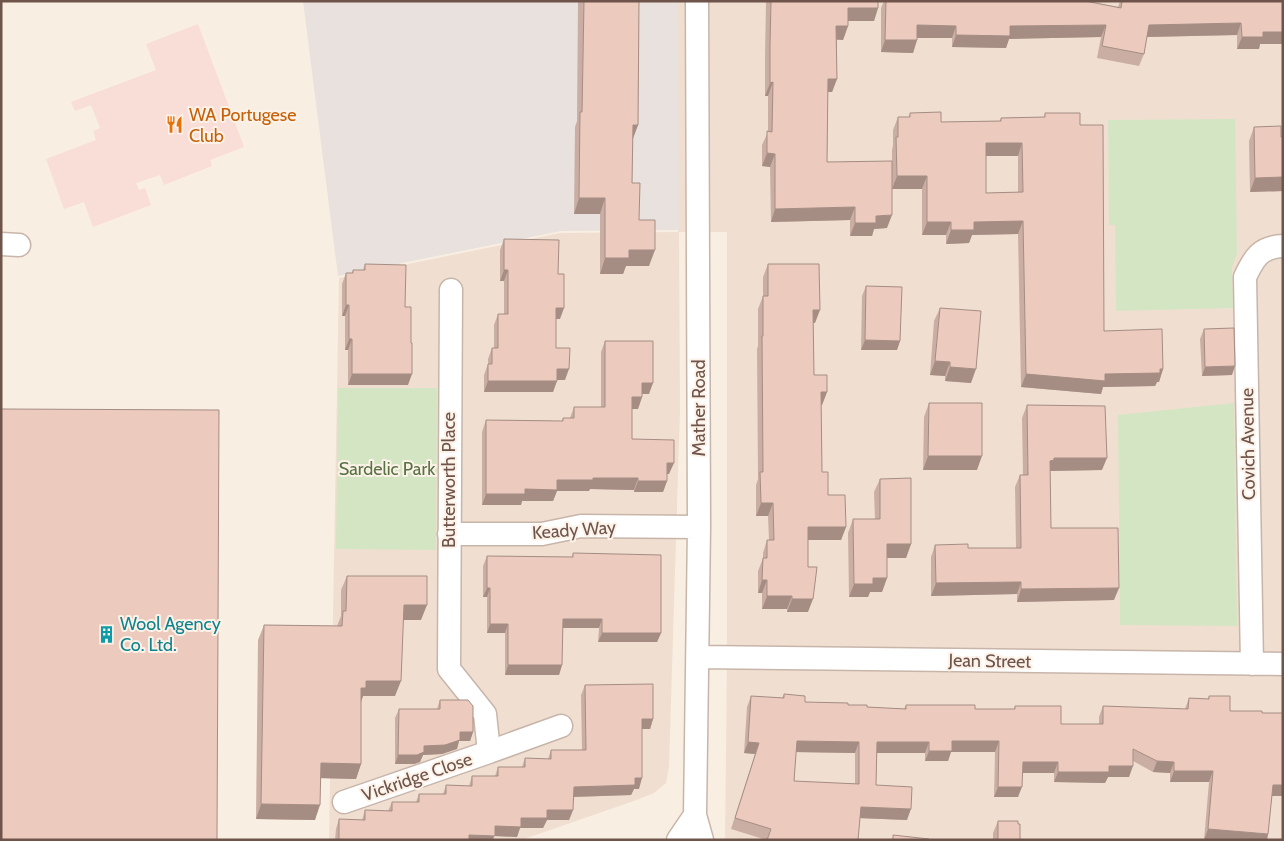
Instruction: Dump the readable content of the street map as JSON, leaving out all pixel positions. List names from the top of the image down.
{
  "streets": {
    "street": [
      "Mather Road",
      "Covich Avenue",
      "Butterworth Place",
      "Keady Way",
      "Jean Street",
      "Vickridge Close"
    ]
  },
  "crossings": [
    ["Mather Road", "Keady Way"],
    ["Mather Road", "Jean Street"],
    ["Covich Avenue", "Jean Street"],
    ["Butterworth Place", "Keady Way"],
    ["Butterworth Place", "Vickridge Close"]
  ],
  "parks": ["Sardelic Park"],
  "places": {
    "restaurant": ["WA Portugese Club"],
    "building": ["Wool Agency Co. Ltd."]
  }
}
